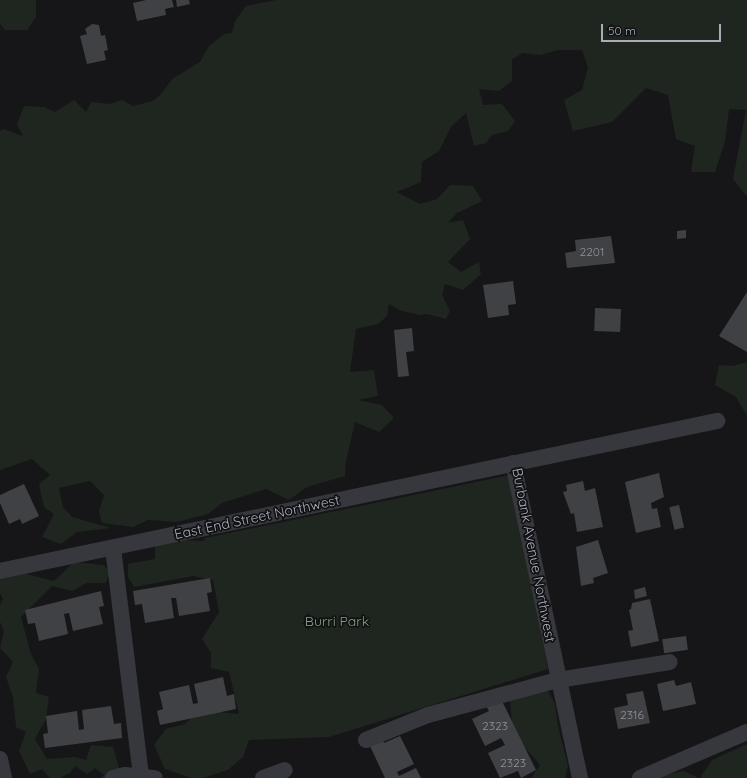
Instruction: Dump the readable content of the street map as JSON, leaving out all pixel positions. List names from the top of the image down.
{
  "streets": {
    "street": ["East End Street Northwest", "Burbank Avenue Northwest"]
  },
  "crossings": [
    ["East End Street Northwest", "Burbank Avenue Northwest"]
  ],
  "parks": ["Burri Park"],
  "house_numbers": [
    "2201",
    "2316",
    "2323",
    "2323"
  ],
  "scale_bar": "50 m"
}
